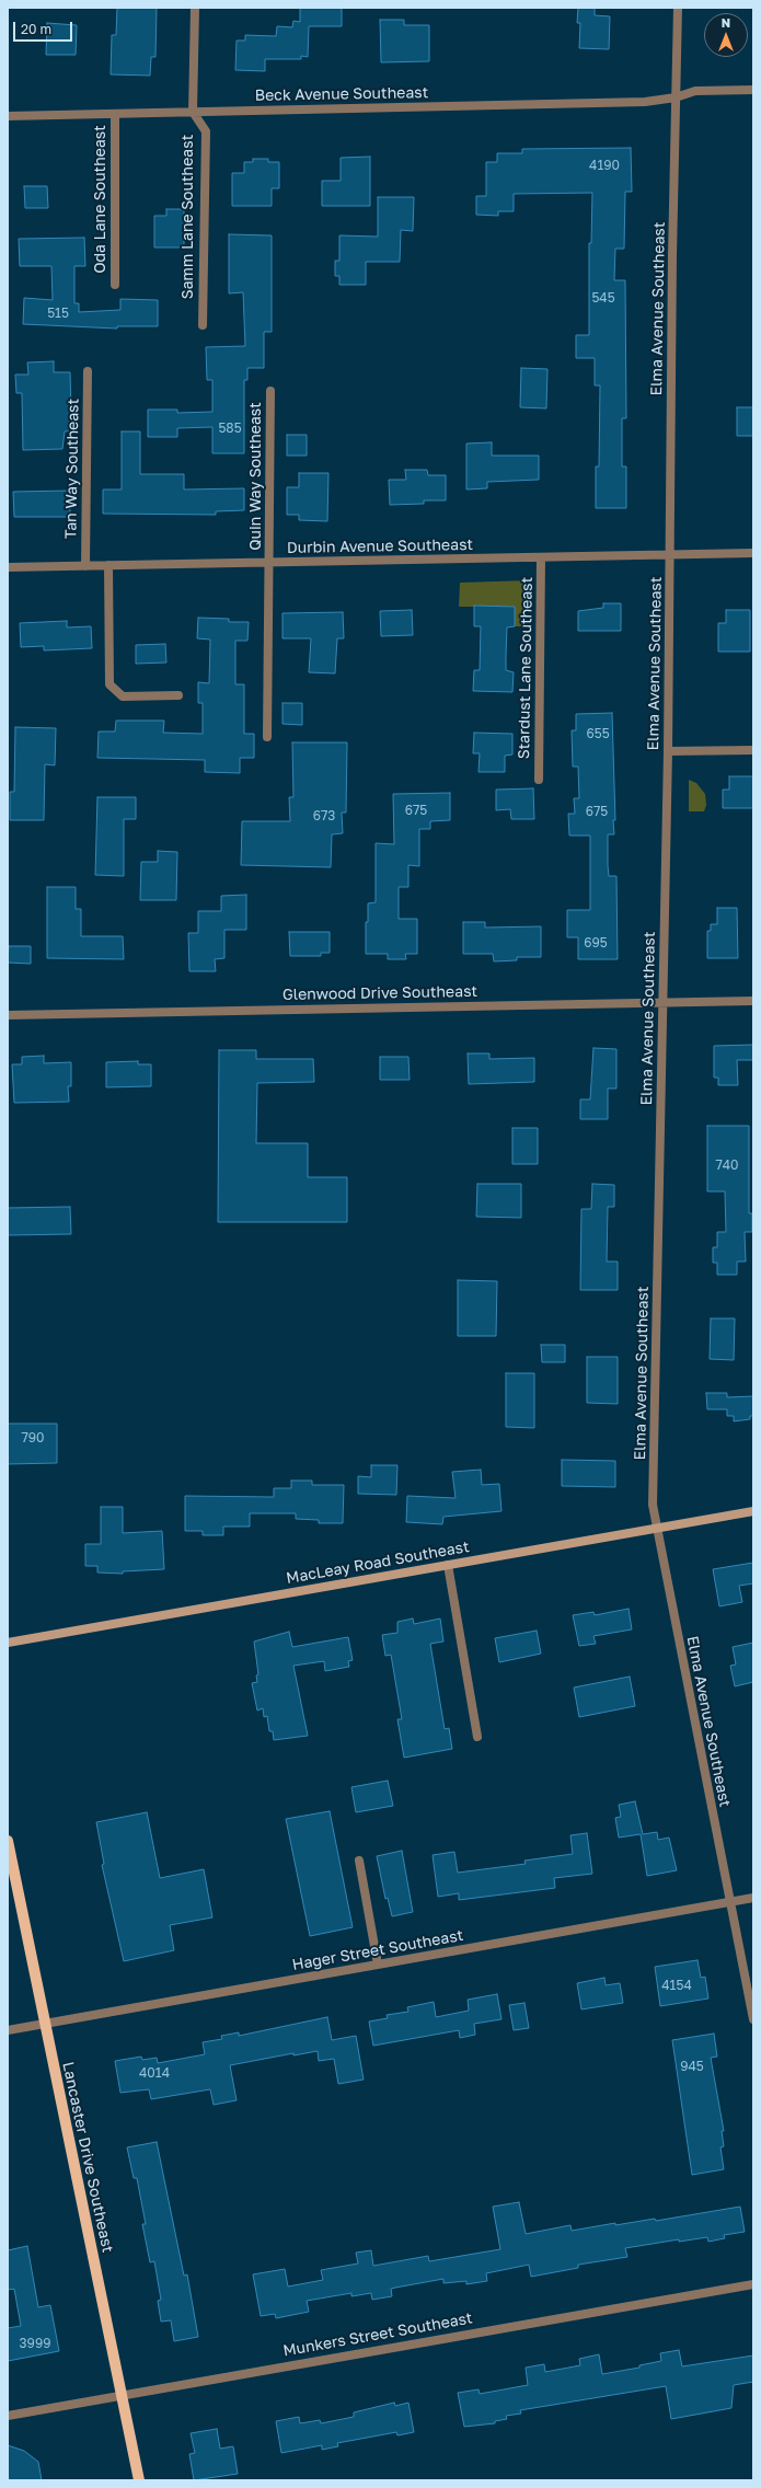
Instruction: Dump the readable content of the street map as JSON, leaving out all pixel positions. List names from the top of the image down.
{
  "streets": {
    "main road": ["Lancaster Drive Southeast"],
    "street": [
      "Beck Avenue Southeast",
      "Oda Lane Southeast",
      "Samm Lane Southeast",
      "Elma Avenue Southeast",
      "Tan Way Southeast",
      "Quin Way Southeast",
      "Durbin Avenue Southeast",
      "Stardust Lane Southeast",
      "Glenwood Drive Southeast",
      "MacLeay Road Southeast",
      "Hager Street Southeast",
      "Munkers Street Southeast"
    ]
  },
  "crossings": [
    ["Beck Avenue Southeast", "Oda Lane Southeast"],
    ["Beck Avenue Southeast", "Samm Lane Southeast"],
    ["Beck Avenue Southeast", "Elma Avenue Southeast"],
    ["Elma Avenue Southeast", "Durbin Avenue Southeast"],
    ["Elma Avenue Southeast", "Glenwood Drive Southeast"],
    ["Elma Avenue Southeast", "MacLeay Road Southeast"],
    ["Elma Avenue Southeast", "Hager Street Southeast"],
    ["Tan Way Southeast", "Durbin Avenue Southeast"],
    ["Quin Way Southeast", "Durbin Avenue Southeast"],
    ["Durbin Avenue Southeast", "Stardust Lane Southeast"],
    ["Hager Street Southeast", "Lancaster Drive Southeast"],
    ["Lancaster Drive Southeast", "Munkers Street Southeast"]
  ],
  "house_numbers": [
    "4190",
    "545",
    "515",
    "585",
    "655",
    "675",
    "675",
    "673",
    "695",
    "740",
    "790",
    "4154",
    "945",
    "4014",
    "3999"
  ],
  "scale_bar": "20 m",
  "north": "top"
}
